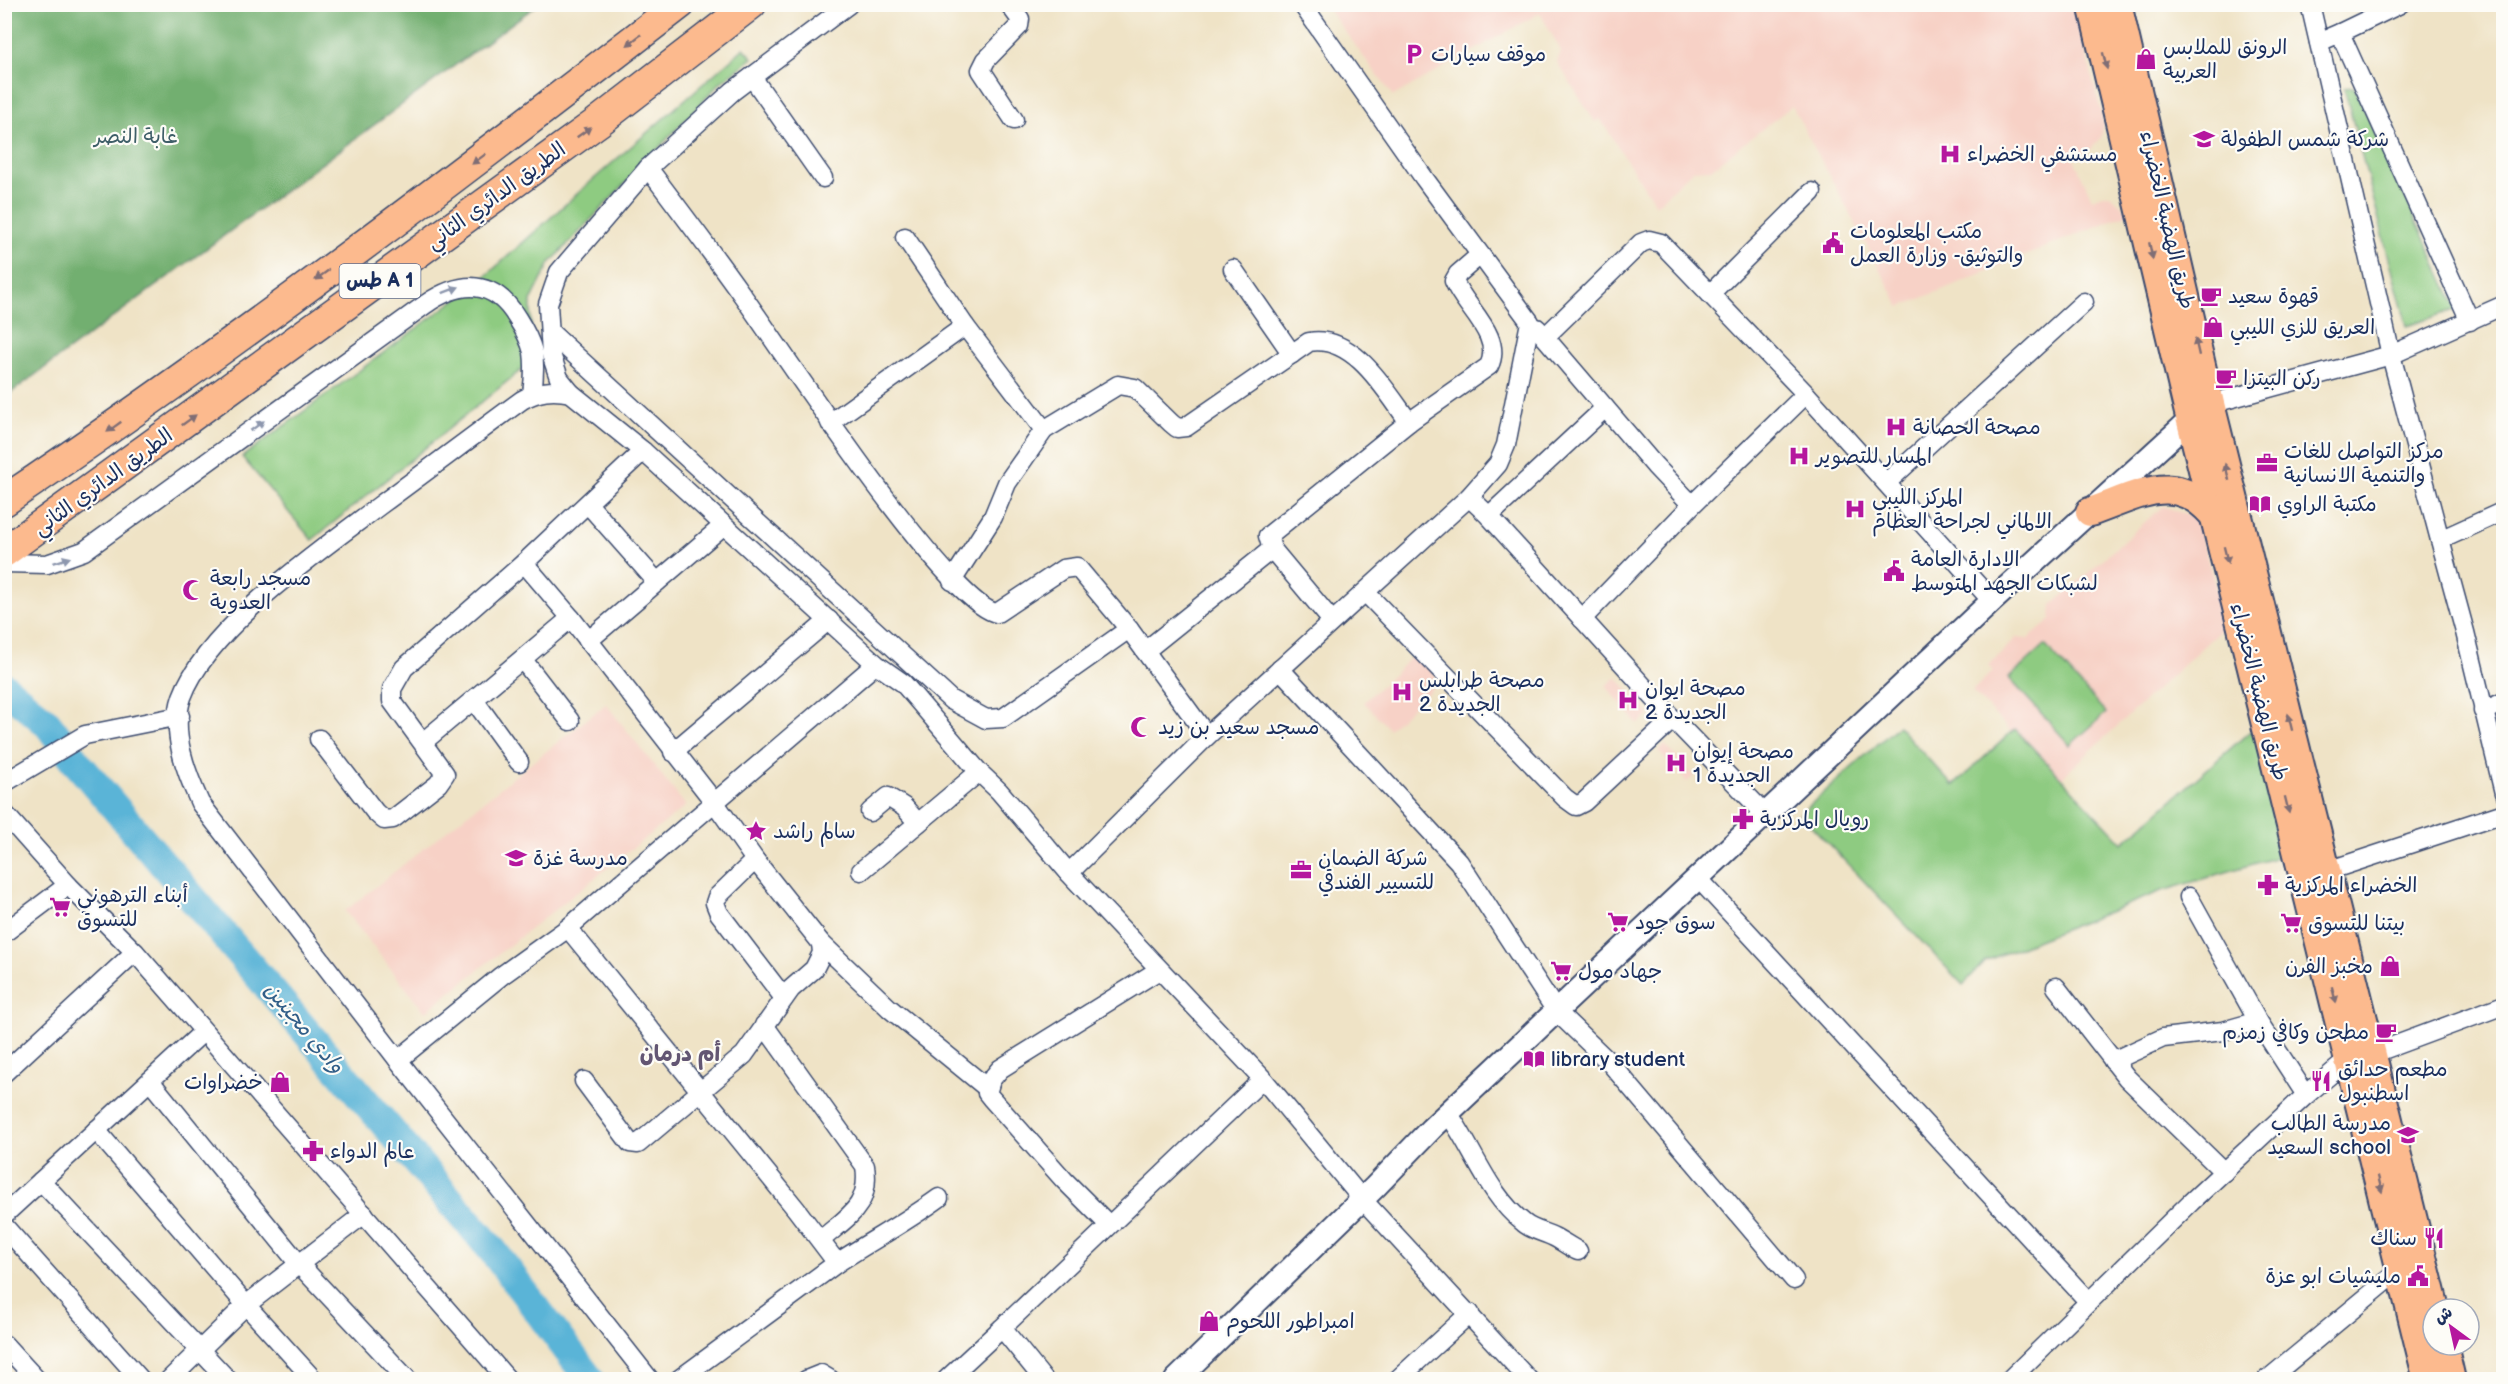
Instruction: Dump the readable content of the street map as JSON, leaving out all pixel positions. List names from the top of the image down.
{
  "streets": {
    "highway": ["الطريق الدائري الثاني", "طس A 1"],
    "main road": ["طريق الهضبة الخضراء"]
  },
  "districts": ["أم درمان"],
  "water": ["وادي مجينين"],
  "parks": ["غابة النصر"],
  "places": {
    "parking": ["موقف سيارات"],
    "shop": [
      "الرونق للملابس العربية",
      "العريق للزي الليبي",
      "مخبز الفرن",
      "خضراوات",
      "امبراطور اللحوم"
    ],
    "school or university": ["شركة شمس الطفولة", "مدرسة غزة", "مدرسة الطالب السعيد school"],
    "hospital": [
      "مستشفي الخضراء",
      "مصحة الحصانة",
      "المسار للتصوير",
      "المركز الليبي الالماني لجراحة العظام",
      "مصحة طرابلس الجديدة 2",
      "مصحة ايوان الجديدة 2",
      "مصحة إيوان الجديدة 1"
    ],
    "public building": ["مكتب المعلومات والتوثيق- وزارة العمل", "الادارة العامة لشبكات الجهد المتوسط", "مليشيات ابو عزة"],
    "cafe": ["قهوة سعيد", "ركن البيتزا", "مطحن وكافي زمزم"],
    "office": ["مركز التواصل للغات والتنمية الانسانية", "شركة الضمان للتسيير الفندقي"],
    "library": ["مكتبة الراوي", "library student"],
    "mosque": ["مسجد رابعة العدوية", "مسجد سعيد بن زيد"],
    "pharmacy": ["رويال المركزية", "الخضراء المركزية", "عالم الدواء"],
    "place": ["سالم راشد"],
    "supermarket": [
      "أبناء الترهوني للتسوق",
      "سوق جود",
      "بيتنا للتسوق",
      "جهاد مول"
    ],
    "restaurant": ["مطعم حدائق اسطنبول", "سناك"]
  },
  "north": "top left"
}
